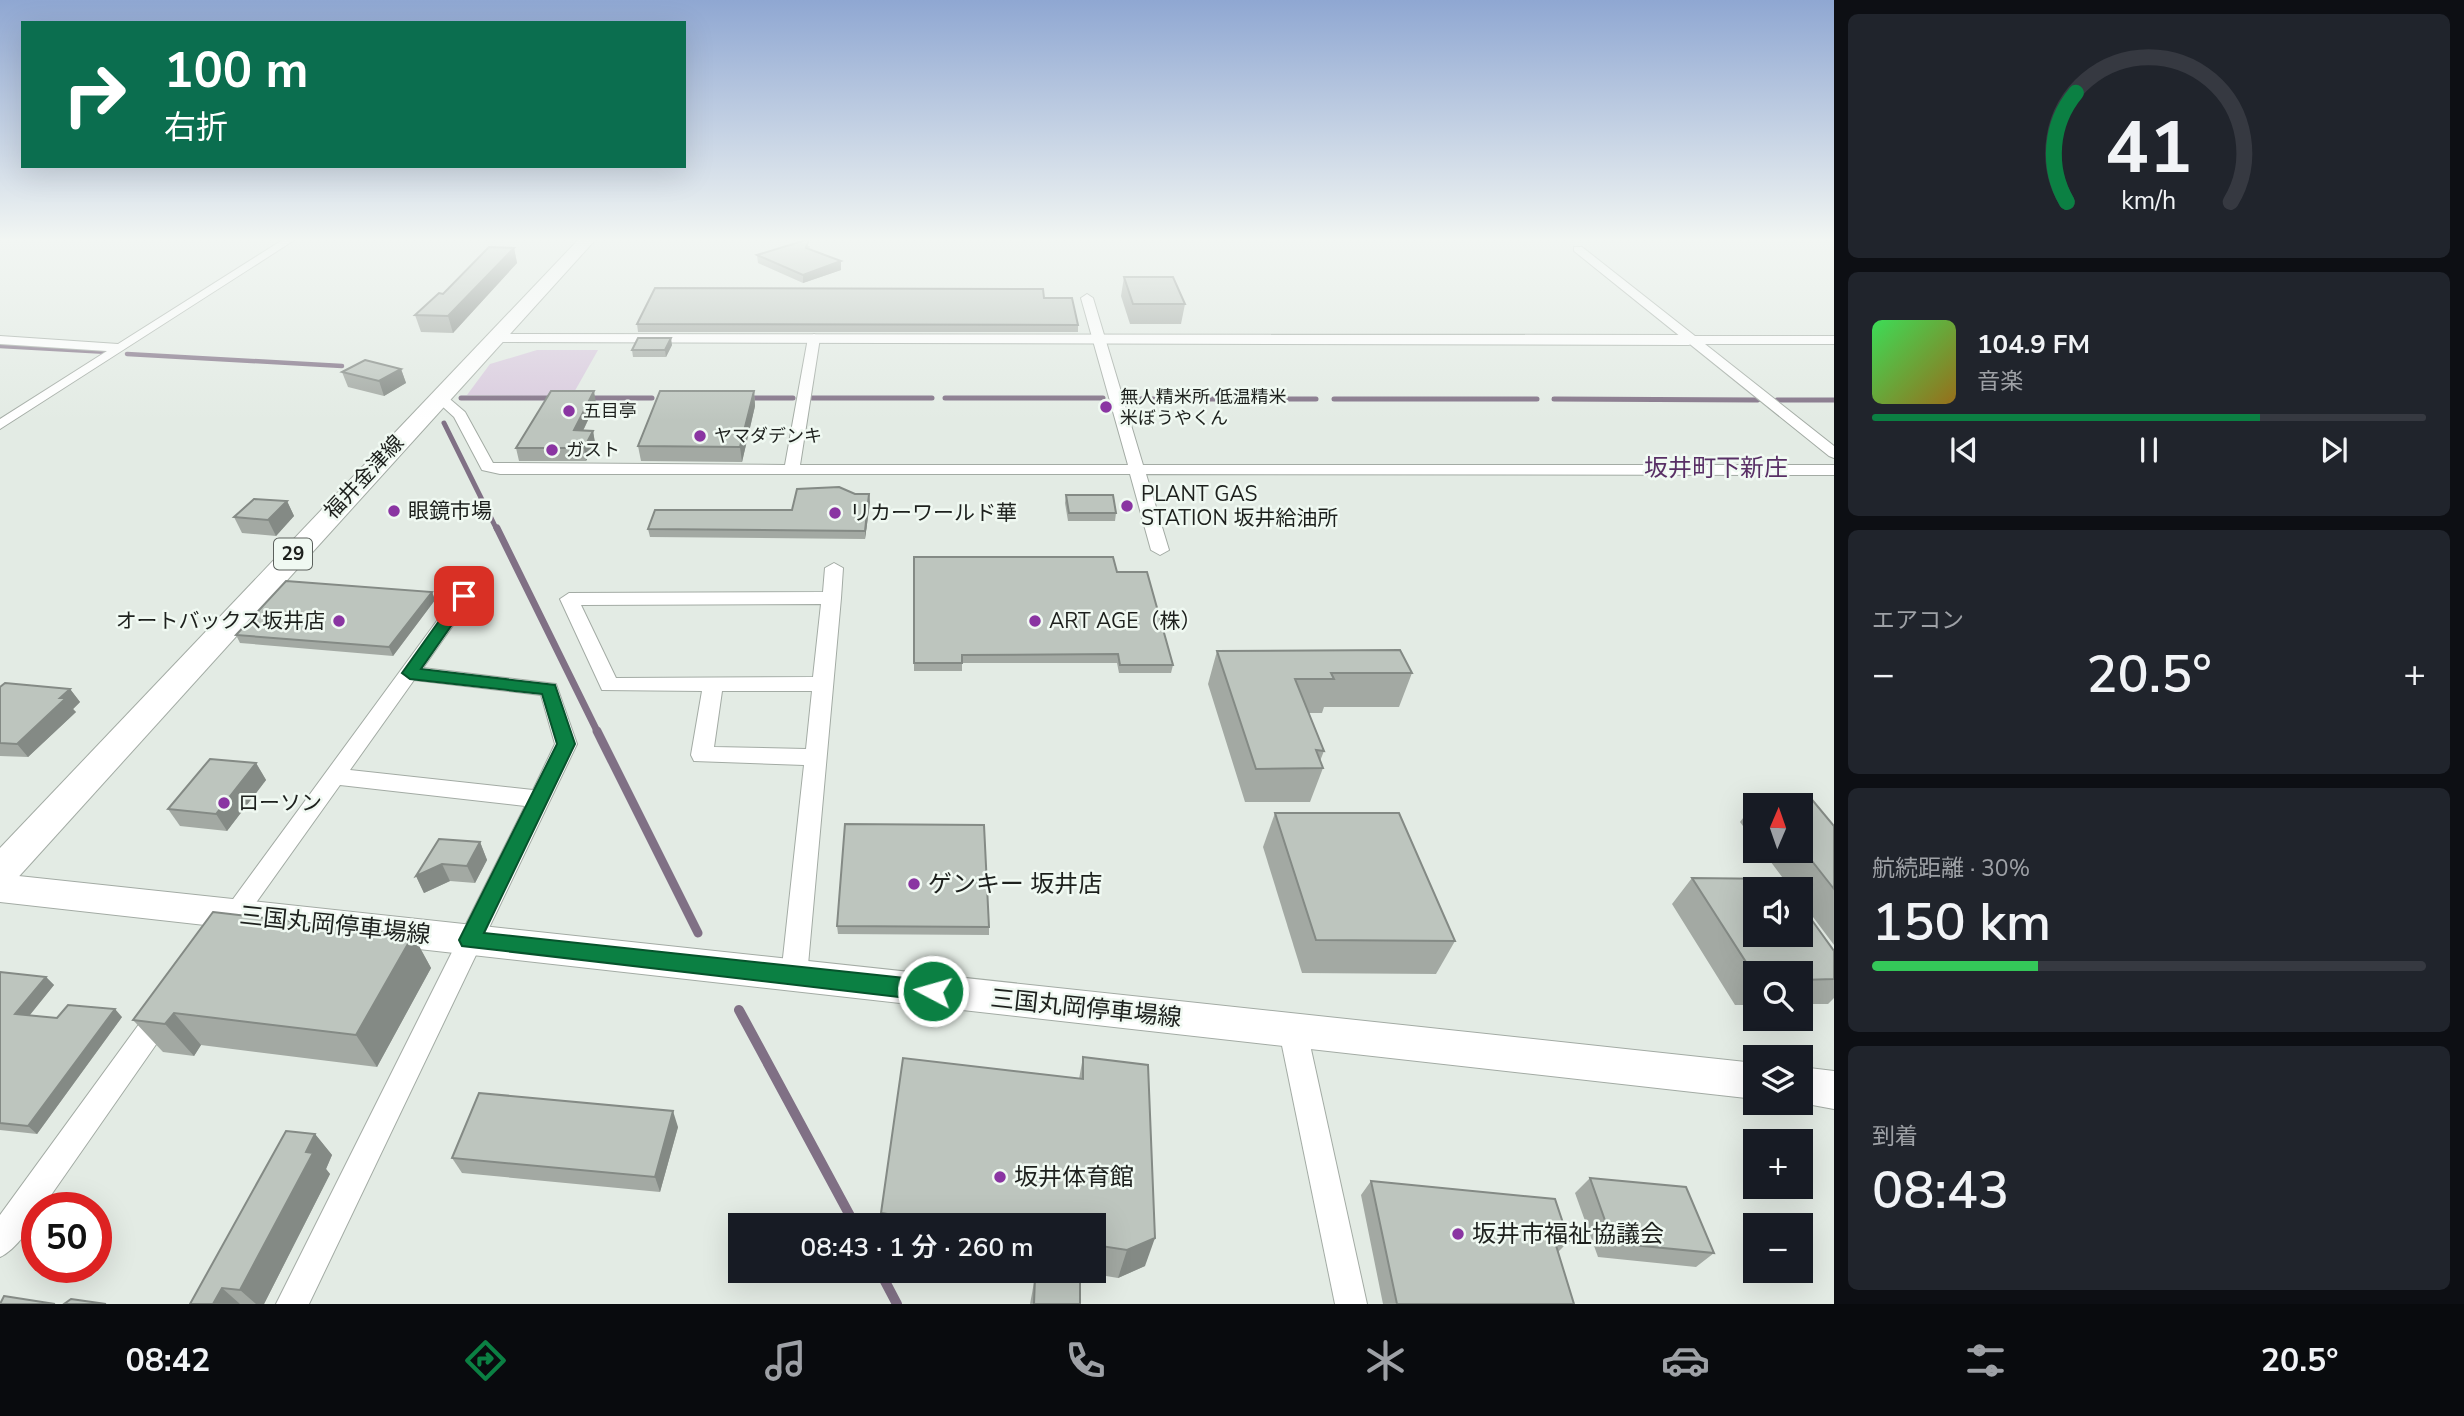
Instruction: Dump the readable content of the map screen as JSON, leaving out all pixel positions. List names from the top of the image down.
{
  "streets": {
    "main road": ["福井金津線", "29", "三国丸岡停車場線"]
  },
  "districts": ["坂井町下新庄"],
  "places": [
    "無人精米所 低温精米 米ぼうやくん",
    "五目亭",
    "ヤマダデンキ",
    "ガスト",
    "PLANT GAS STATION 坂井給油所",
    "眼鏡市場",
    "リカーワールド華",
    "オートバックス坂井店",
    "ART AGE（株）",
    "ローソン",
    "ゲンキー 坂井店",
    "坂井体育館",
    "坂井市福祉協議会"
  ],
  "north": "top",
  "page": {
    "turn": ["100 m", "右折"],
    "song": ["104.9 FM", "音楽"],
    "tile": [
      "エアコン",
      ["航続距離 · 30%", "150 km"],
      ["到着", "08:43"]
    ],
    "heat": ["−", "20.5°", "+"],
    "map_buttons": ["+", "−"],
    "limit": "50",
    "trip": "08:43 · 1 分 · 260 m",
    "tabs": ["08:42", "20.5°"],
    "gauge": ["41", "km/h"]
  }
}
